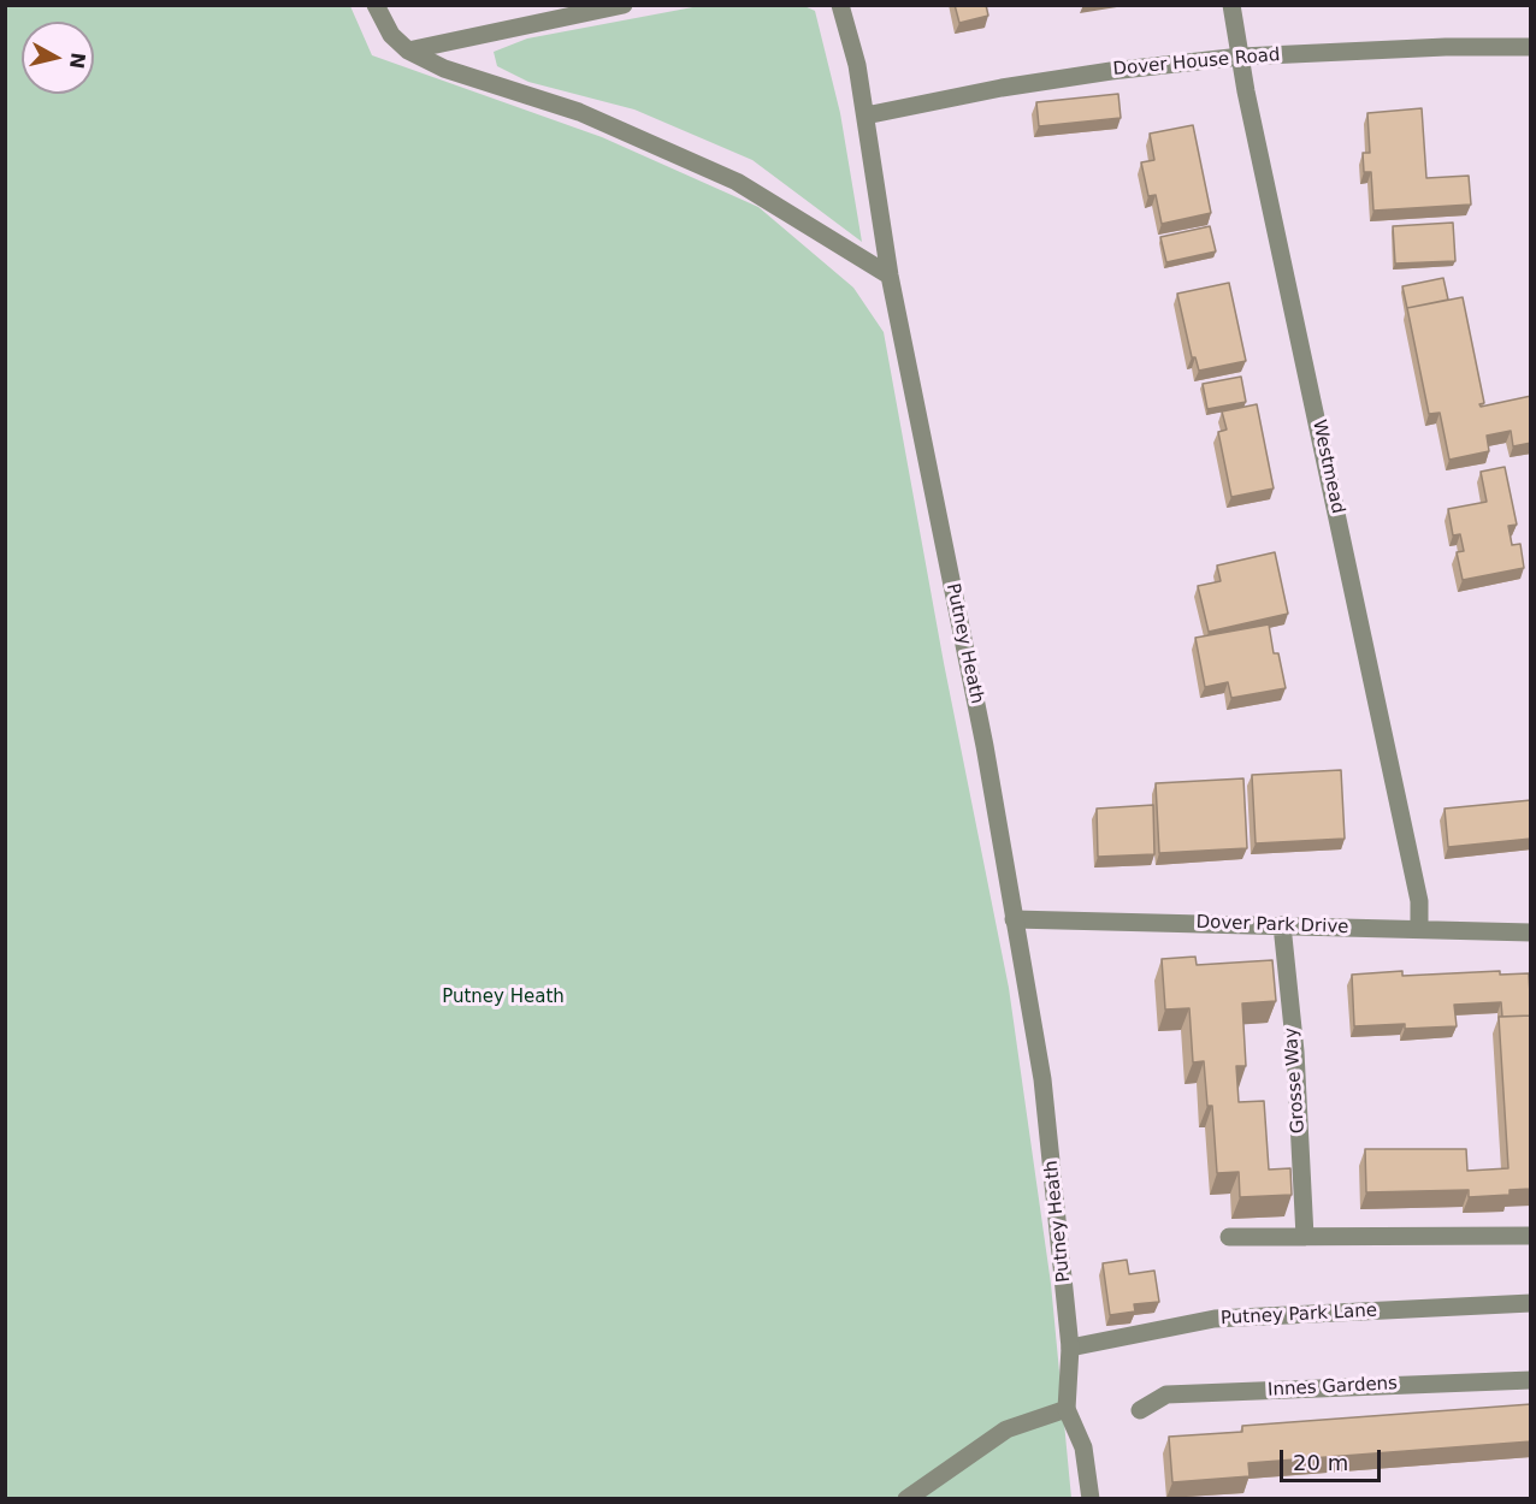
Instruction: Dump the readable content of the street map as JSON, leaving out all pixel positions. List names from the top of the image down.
{
  "streets": {
    "street": [
      "Dover House Road",
      "Westmead",
      "Putney Heath",
      "Dover Park Drive",
      "Grosse Way",
      "Putney Park Lane",
      "Innes Gardens"
    ]
  },
  "crossings": [
    ["Dover House Road", "Westmead"],
    ["Dover House Road", "Putney Heath"],
    ["Westmead", "Dover Park Drive"],
    ["Putney Heath", "Dover Park Drive"],
    ["Putney Heath", "Putney Park Lane"],
    ["Dover Park Drive", "Grosse Way"]
  ],
  "parks": ["Putney Heath"],
  "scale_bar": "20 m",
  "north": "right"
}
